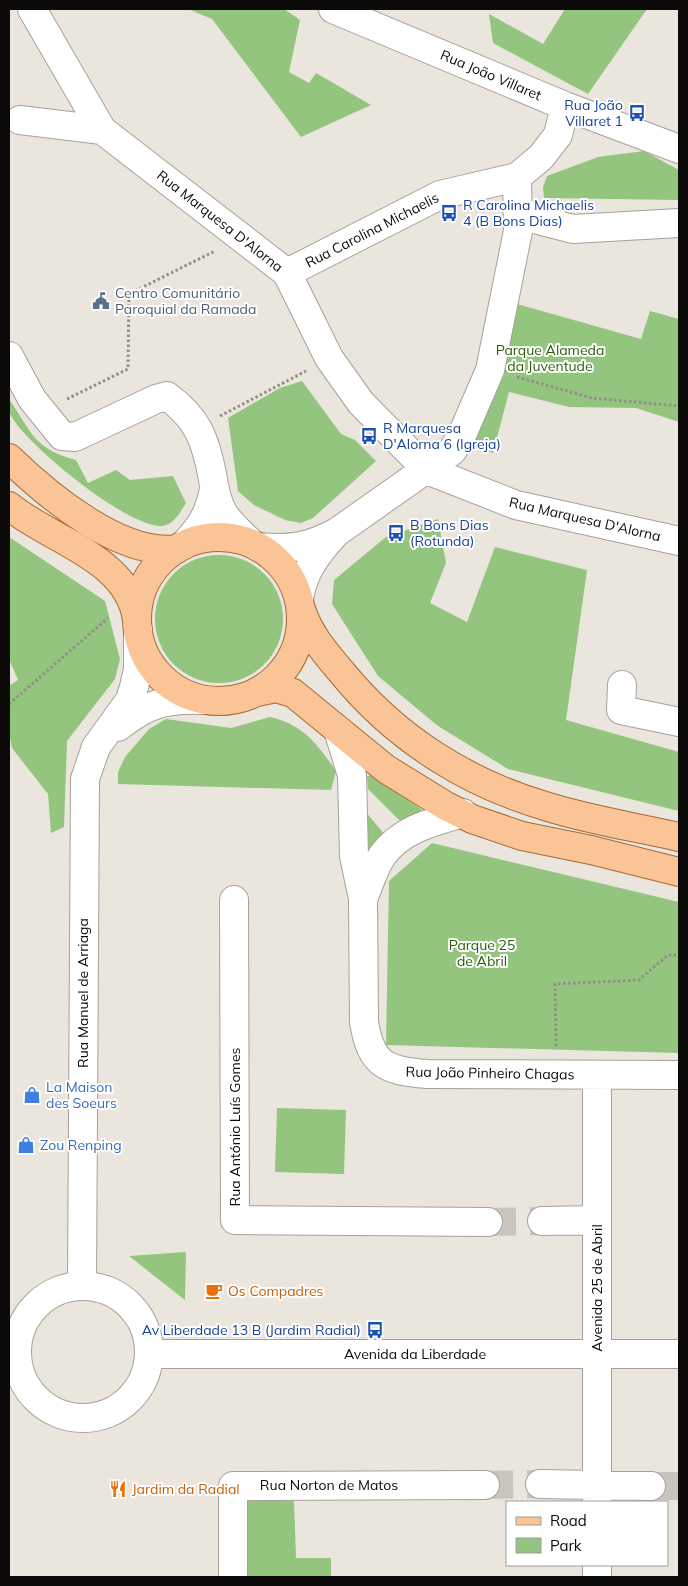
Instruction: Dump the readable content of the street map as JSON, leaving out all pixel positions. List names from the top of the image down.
{
  "streets": {
    "street": [
      "Rua João Villaret",
      "Rua Marquesa D'Alorna",
      "Rua Carolina Michaelis",
      "Rua Manuel de Arriaga",
      "Rua João Pinheiro Chagas",
      "Rua António Luís Gomes",
      "Avenida 25 de Abril",
      "Avenida da Liberdade",
      "Rua Norton de Matos"
    ]
  },
  "crossings": [
    ["Rua João Villaret", "Rua Carolina Michaelis"],
    ["Rua Marquesa D'Alorna", "Rua Carolina Michaelis"],
    ["Rua Manuel de Arriaga", "Avenida da Liberdade"],
    ["Rua João Pinheiro Chagas", "Avenida 25 de Abril"],
    ["Avenida 25 de Abril", "Avenida da Liberdade"]
  ],
  "parks": ["Parque Alameda da Juventude", "Parque 25 de Abril"],
  "places": {
    "bus stop": [
      "Rua João Villaret 1",
      "R Carolina Michaelis 4 (B Bons Dias)",
      "R Marquesa D'Alorna 6 (Igreja)",
      "B Bons Dias (Rotunda)",
      "Av Liberdade 13 B (Jardim Radial)"
    ],
    "public building": ["Centro Comunitário Paroquial da Ramada"],
    "shop": ["La Maison des Soeurs", "Zou Renping"],
    "cafe": ["Os Compadres"],
    "restaurant": ["Jardim da Radial"]
  },
  "legend": ["Road", "Park"]
}
